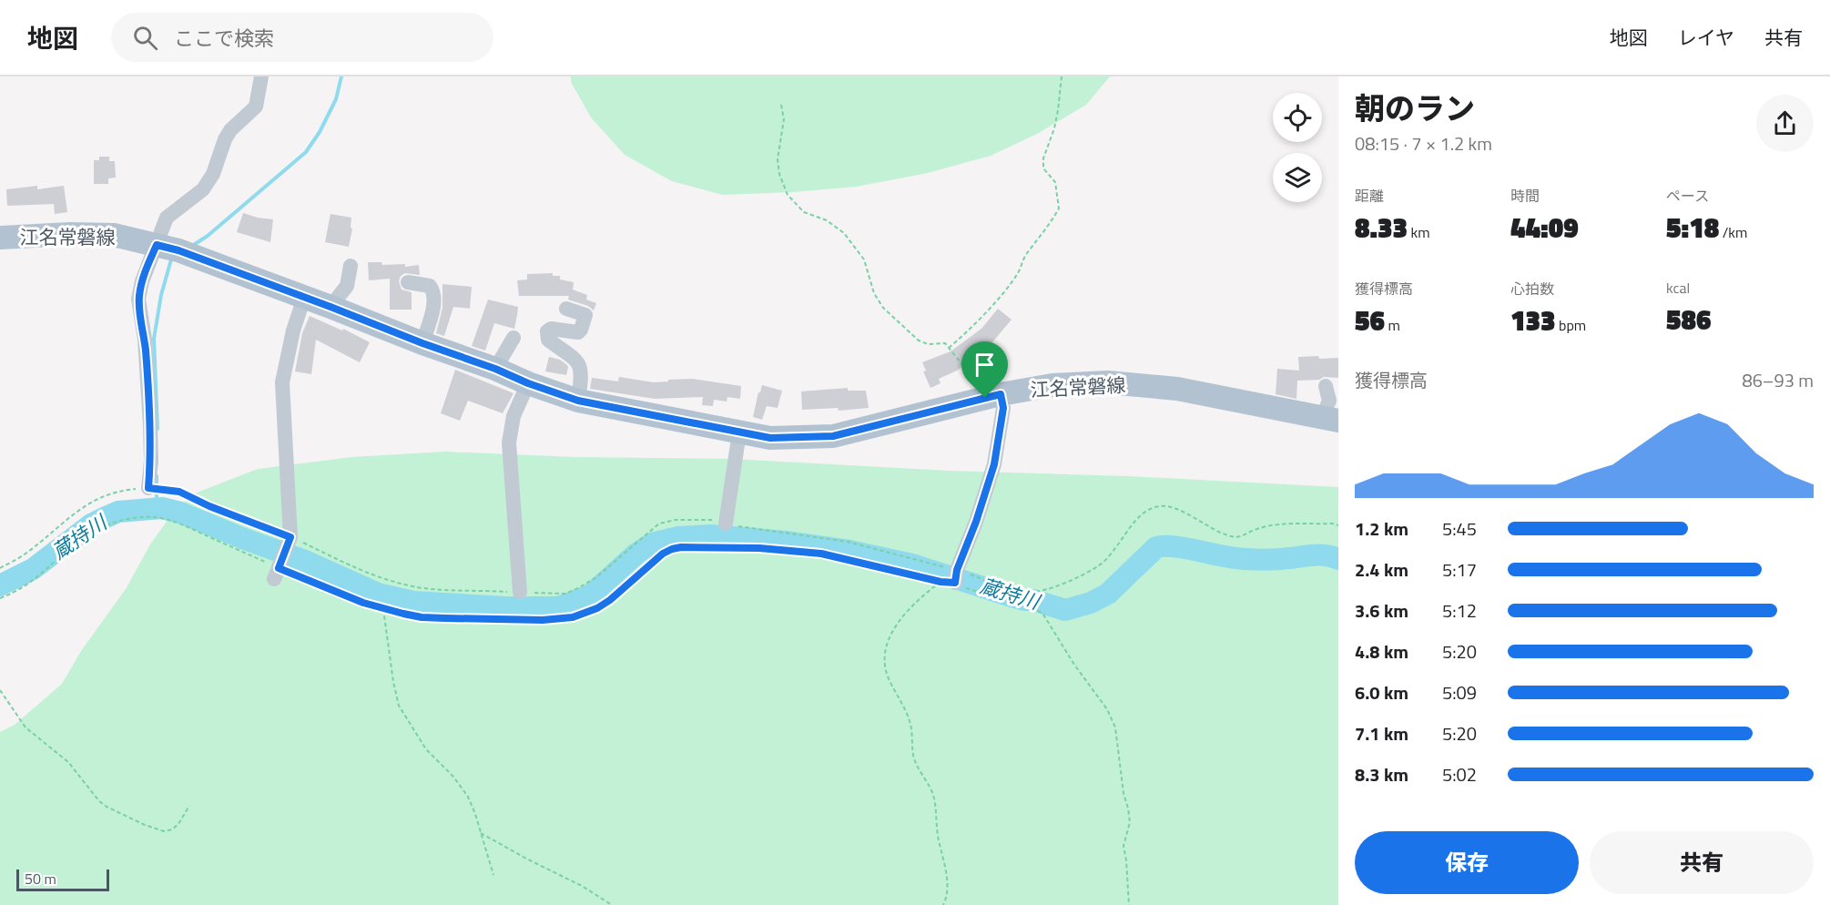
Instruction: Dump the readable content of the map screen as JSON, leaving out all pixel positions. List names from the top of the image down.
{
  "streets": {
    "main road": ["江名常磐線"]
  },
  "water": ["蔵持川"],
  "scale_bar": "50 m",
  "page": {
    "header": "地図",
    "search": "ここで検索",
    "nav": ["地図", "レイヤ", "共有"],
    "heading": ["朝のラン", "08:15 · 7 × 1.2 km"],
    "stats": [
      ["距離", "8.33 km"],
      ["時間", "44:09"],
      ["ペース", "5:18 /km"],
      ["獲得標高", "56 m"],
      ["心拍数", "133 bpm"],
      ["kcal", "586"]
    ],
    "chart": ["獲得標高", "86–93 m"],
    "list": [
      {
        "name": "1.2 km",
        "note": "5:45"
      },
      {
        "name": "2.4 km",
        "note": "5:17"
      },
      {
        "name": "3.6 km",
        "note": "5:12"
      },
      {
        "name": "4.8 km",
        "note": "5:20"
      },
      {
        "name": "6.0 km",
        "note": "5:09"
      },
      {
        "name": "7.1 km",
        "note": "5:20"
      },
      {
        "name": "8.3 km",
        "note": "5:02"
      }
    ],
    "buttons": ["保存", "共有"],
    "scale": "50 m"
  }
}
